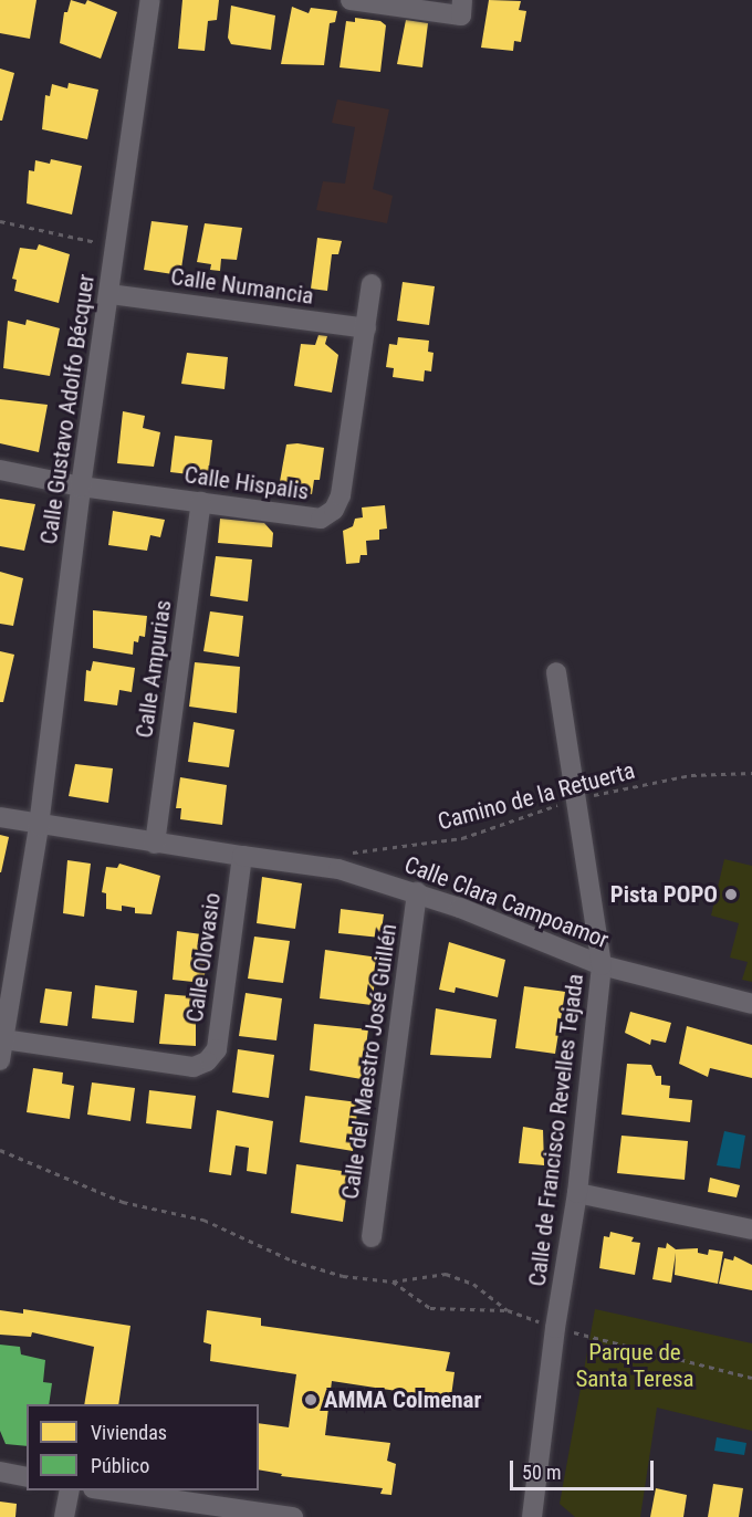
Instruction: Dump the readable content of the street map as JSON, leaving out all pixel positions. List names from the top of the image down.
{
  "streets": {
    "street": [
      "Calle Numancia",
      "Calle Gustavo Adolfo Bécquer",
      "Calle Hispalis",
      "Calle Ampurias",
      "Calle Clara Campoamor",
      "Calle Olovasio",
      "Calle del Maestro José Guillén",
      "Calle de Francisco Revelles Tejada"
    ],
    "path": ["Camino de la Retuerta"]
  },
  "crossings": [
    ["Calle Numancia", "Calle Gustavo Adolfo Bécquer"],
    ["Calle Numancia", "Calle Hispalis"],
    ["Calle Gustavo Adolfo Bécquer", "Calle Hispalis"],
    ["Calle Gustavo Adolfo Bécquer", "Calle Olovasio"],
    ["Calle Hispalis", "Calle Ampurias"],
    ["Camino de la Retuerta", "Calle de Francisco Revelles Tejada"],
    ["Calle Clara Campoamor", "Calle Olovasio"],
    ["Calle Clara Campoamor", "Calle del Maestro José Guillén"],
    ["Calle Clara Campoamor", "Calle de Francisco Revelles Tejada"]
  ],
  "parks": ["Parque de Santa Teresa"],
  "places": ["Pista POPO", "AMMA Colmenar"],
  "legend": ["Viviendas", "Público"],
  "scale_bar": "50 m"
}
